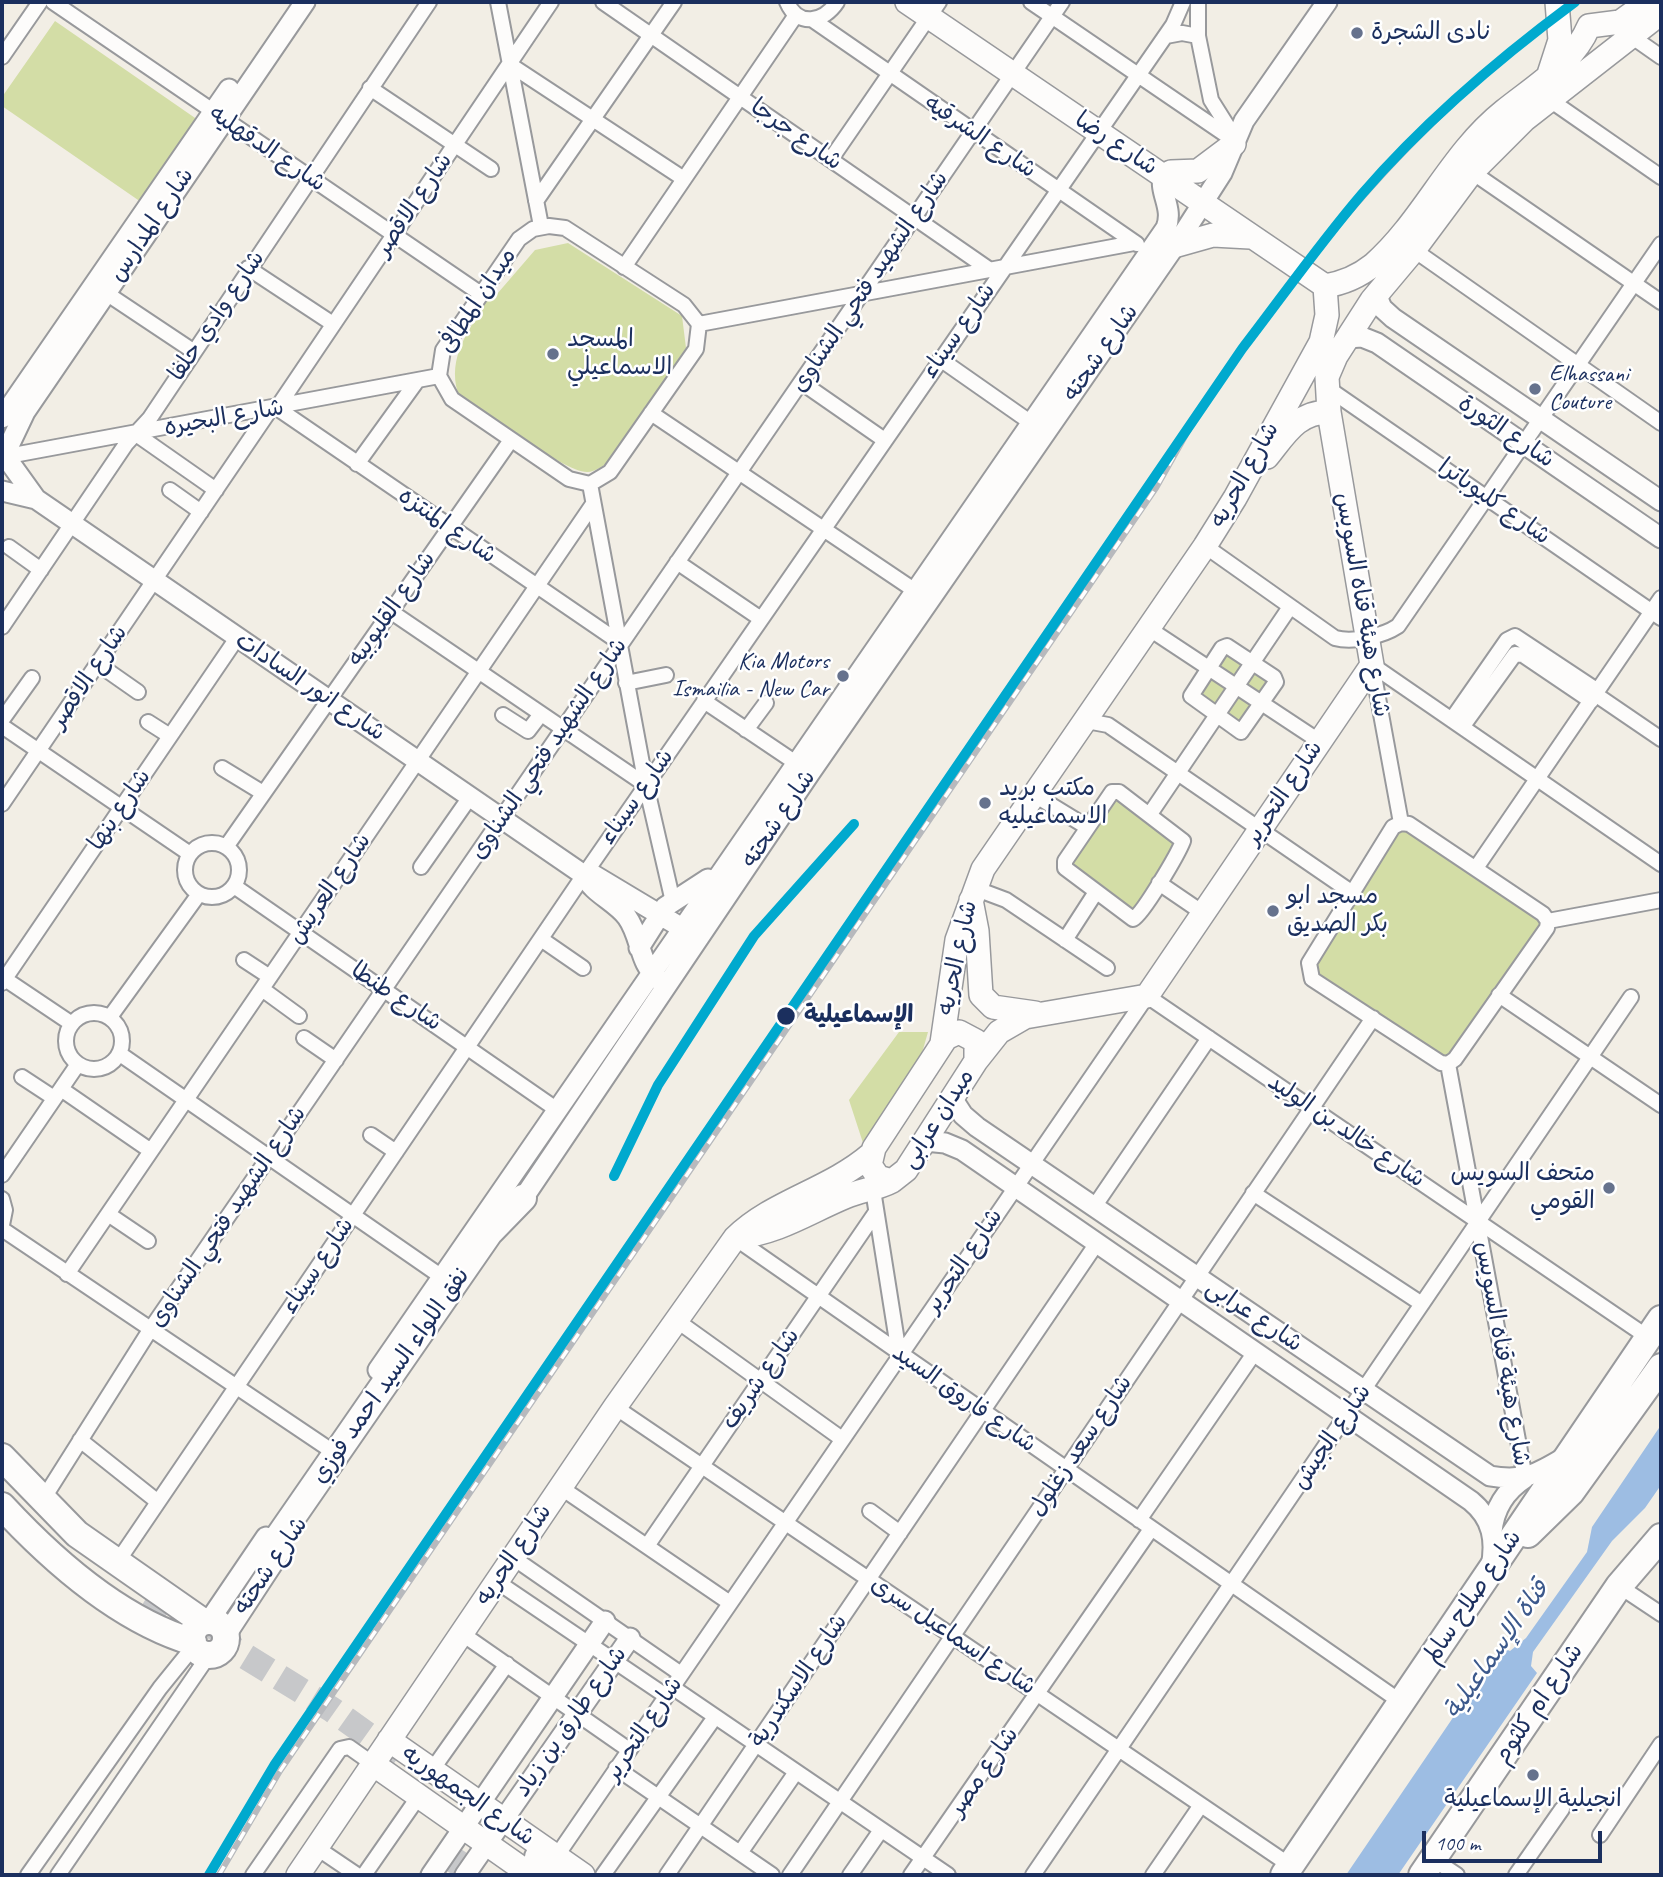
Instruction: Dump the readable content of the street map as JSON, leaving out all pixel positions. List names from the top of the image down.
{
  "streets": {
    "highway": ["نفق اللواء السيد احمد فوزي", "شارع صلاح سالم", "شارع ام كلثوم"],
    "main road": [
      "شارع رضا",
      "شارع المدارس",
      "شارع شحته",
      "شارع الثورة",
      "شارع الحريه",
      "شارع هيئة قناه السويس",
      "شارع انور السادات",
      "شارع التحرير",
      "ميدان عرابى",
      "شارع عرابى",
      "شارع طارق بن زياد",
      "شارع الجمهوريه"
    ],
    "street": [
      "شارع جرجا",
      "شارع الشرقيه",
      "شارع الدقهليه",
      "شارع الاقصر",
      "شارع الشهيد فتحي الشناوى",
      "ميدان المطافى",
      "شارع وادي حلفا",
      "شارع سيناء",
      "شارع البحيره",
      "شارع كليوباترا",
      "شارع المنتزه",
      "شارع القليوبيه",
      "شارع بنها",
      "شارع العريش",
      "شارع طنطا",
      "شارع خالد بن الوليد",
      "شارع شريف",
      "شارع فاروق السيد",
      "شارع الجيش",
      "شارع سعد زغلول",
      "شارع اسماعيل سرى",
      "شارع الاسكندرية",
      "شارع مصر"
    ]
  },
  "crossings": [
    ["شارع جرجا", "شارع الشهيد فتحي الشناوى"],
    ["شارع جرجا", "شارع سيناء"],
    ["شارع الشرقيه", "شارع الشهيد فتحي الشناوى"],
    ["شارع الشرقيه", "شارع سيناء"],
    ["شارع الشرقيه", "شارع شحته"],
    ["شارع رضا", "شارع الشهيد فتحي الشناوى"],
    ["شارع رضا", "شارع سيناء"],
    ["شارع رضا", "شارع شحته"],
    ["شارع رضا", "شارع الحريه"],
    ["شارع الدقهليه", "شارع الاقصر"],
    ["شارع الدقهليه", "شارع المدارس"],
    ["شارع الدقهليه", "ميدان المطافى"],
    ["شارع الدقهليه", "شارع وادي حلفا"],
    ["شارع الدقهليه", "شارع البحيره"],
    ["شارع الدقهليه", "شارع القليوبيه"],
    ["شارع الاقصر", "شارع البحيره"],
    ["شارع الاقصر", "شارع المنتزه"],
    ["شارع الاقصر", "شارع انور السادات"],
    ["شارع المدارس", "شارع البحيره"],
    ["شارع المدارس", "شارع انور السادات"],
    ["شارع الشهيد فتحي الشناوى", "شارع المنتزه"],
    ["شارع الشهيد فتحي الشناوى", "شارع انور السادات"],
    ["شارع الشهيد فتحي الشناوى", "شارع طنطا"],
    ["ميدان المطافى", "شارع البحيره"],
    ["ميدان المطافى", "شارع القليوبيه"],
    ["شارع وادي حلفا", "شارع البحيره"],
    ["شارع وادي حلفا", "شارع انور السادات"],
    ["شارع سيناء", "شارع انور السادات"],
    ["شارع سيناء", "شارع طنطا"],
    ["شارع شحته", "شارع انور السادات"],
    ["شارع شحته", "شارع طنطا"],
    ["شارع شحته", "نفق اللواء السيد احمد فوزي"],
    ["شارع البحيره", "شارع المنتزه"],
    ["شارع البحيره", "شارع القليوبيه"],
    ["شارع البحيره", "شارع انور السادات"],
    ["شارع الحريه", "ميدان عرابى"],
    ["شارع الحريه", "شارع فاروق السيد"],
    ["شارع الحريه", "شارع اسماعيل سرى"],
    ["شارع الحريه", "شارع الجمهوريه"],
    ["شارع كليوباترا", "شارع هيئة قناه السويس"],
    ["شارع المنتزه", "شارع القليوبيه"],
    ["شارع المنتزه", "شارع العريش"],
    ["شارع هيئة قناه السويس", "شارع التحرير"],
    ["شارع هيئة قناه السويس", "شارع خالد بن الوليد"],
    ["شارع هيئة قناه السويس", "شارع الجيش"],
    ["شارع القليوبيه", "شارع انور السادات"],
    ["شارع القليوبيه", "شارع طنطا"],
    ["شارع انور السادات", "شارع بنها"],
    ["شارع انور السادات", "شارع العريش"],
    ["شارع التحرير", "شارع خالد بن الوليد"],
    ["شارع التحرير", "شارع عرابى"],
    ["شارع التحرير", "شارع فاروق السيد"],
    ["شارع التحرير", "شارع اسماعيل سرى"],
    ["شارع التحرير", "شارع الجمهوريه"],
    ["شارع العريش", "شارع طنطا"],
    ["ميدان عرابى", "شارع عرابى"],
    ["ميدان عرابى", "شارع شريف"],
    ["شارع خالد بن الوليد", "شارع الجيش"],
    ["شارع خالد بن الوليد", "شارع سعد زغلول"],
    ["شارع خالد بن الوليد", "شارع صلاح سالم"],
    ["شارع عرابى", "شارع الجيش"],
    ["شارع عرابى", "شارع سعد زغلول"],
    ["شارع عرابى", "شارع صلاح سالم"],
    ["شارع عرابى", "شارع الاسكندرية"],
    ["شارع عرابى", "شارع مصر"],
    ["شارع شريف", "شارع فاروق السيد"],
    ["شارع شريف", "شارع اسماعيل سرى"],
    ["شارع فاروق السيد", "شارع الجيش"],
    ["شارع فاروق السيد", "شارع سعد زغلول"],
    ["شارع فاروق السيد", "شارع صلاح سالم"],
    ["شارع فاروق السيد", "شارع الاسكندرية"],
    ["شارع فاروق السيد", "شارع مصر"],
    ["شارع الجيش", "شارع اسماعيل سرى"],
    ["شارع سعد زغلول", "شارع اسماعيل سرى"],
    ["شارع صلاح سالم", "شارع اسماعيل سرى"],
    ["شارع اسماعيل سرى", "شارع الاسكندرية"],
    ["شارع اسماعيل سرى", "شارع مصر"],
    ["شارع طارق بن زياد", "شارع الجمهوريه"]
  ],
  "water": ["قناة الإسماعيلية"],
  "places": [
    "نادى الشجرة",
    "المسجد الاسماعيلي",
    "Elhassani Couture",
    "Kia Motors Ismailia - New Car",
    "مكتب بريد الاسماعيليه",
    "مسجد ابو بكر الصديق",
    "الإسماعيلية",
    "متحف السويس القومي",
    "انجيلية الإسماعيلية"
  ],
  "scale_bar": "100 m"
}
